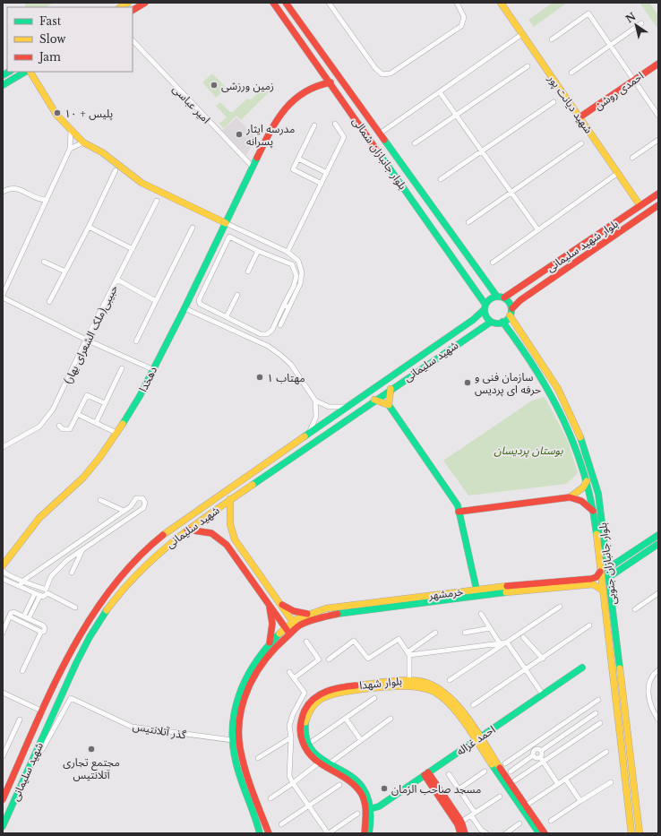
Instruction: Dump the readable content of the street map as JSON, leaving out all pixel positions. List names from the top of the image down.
{
  "streets": {
    "main road": [
      "احمدی روشن",
      "شهید دیانت پور",
      "بلوار جانبازان شمالی",
      "بلوار شهید سلیمانی",
      "شهید سلیمانی",
      "دهخدا",
      "بلوار جانبازان جنوبی",
      "خرمشهر",
      "بلوار شهدا",
      "احمد غزاله"
    ],
    "street": ["امیر عباسی", "حبیبی(ملک الشعرای بهار)", "گذر آتلانتیس"]
  },
  "crossings": [
    ["احمدی روشن", "شهید دیانت پور"],
    ["امیر عباسی", "دهخدا"],
    ["شهید دیانت پور", "بلوار شهید سلیمانی"],
    ["بلوار جانبازان شمالی", "بلوار شهید سلیمانی"],
    ["بلوار جانبازان شمالی", "شهید سلیمانی"],
    ["بلوار جانبازان شمالی", "دهخدا"],
    ["بلوار جانبازان شمالی", "بلوار جانبازان جنوبی"],
    ["بلوار شهید سلیمانی", "شهید سلیمانی"],
    ["بلوار شهید سلیمانی", "بلوار جانبازان جنوبی"],
    ["شهید سلیمانی", "بلوار جانبازان جنوبی"],
    ["شهید سلیمانی", "گذر آتلانتیس"],
    ["خرمشهر", "گذر آتلانتیس"],
    ["بلوار شهدا", "احمد غزاله"]
  ],
  "parks": ["بوستان پردیسان"],
  "places": [
    "زمین ورزشی",
    "پلیس + ۱۰",
    "مدرسه ایثار پسرانه",
    "مهتاب ۱",
    "سازمان فنی و حرفه ای پردیس",
    "مجتمع تجاری آتلانتیس",
    "مسجد صاحب الزمان"
  ],
  "legend": ["Fast", "Slow", "Jam"],
  "north": "top left"
}
